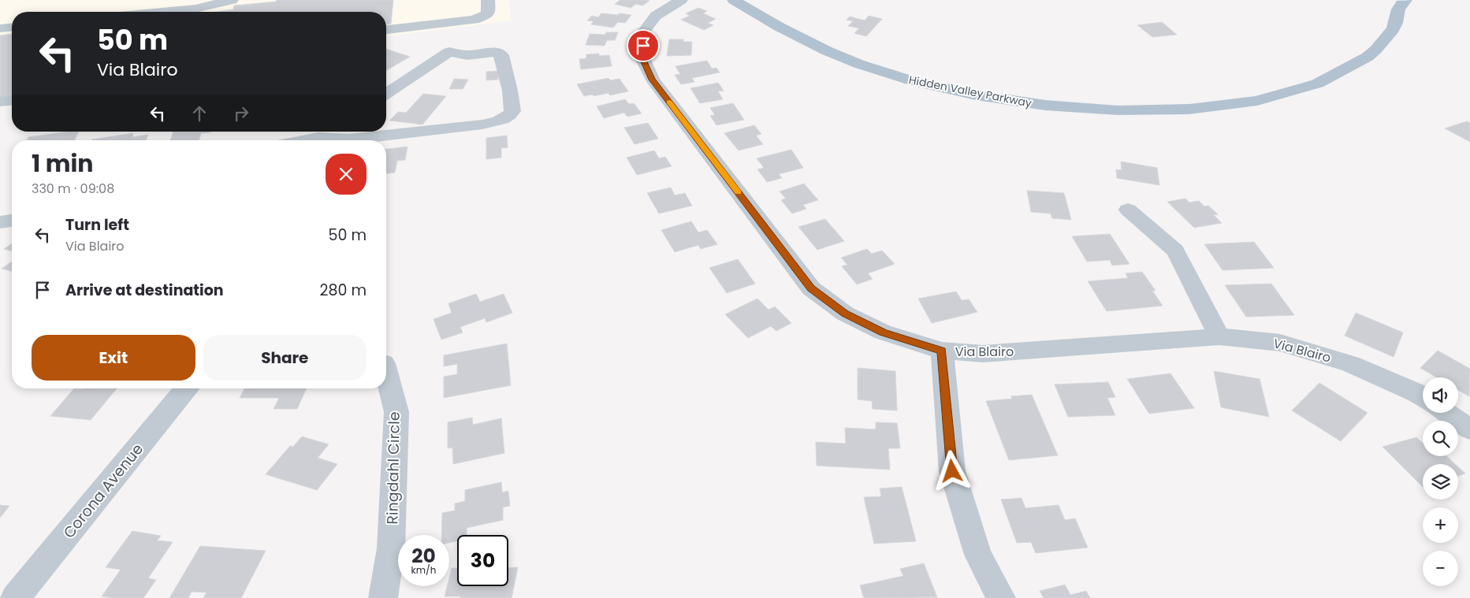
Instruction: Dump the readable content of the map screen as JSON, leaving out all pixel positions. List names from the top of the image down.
{
  "streets": {
    "main road": ["Hidden Valley Parkway"],
    "street": ["Via Blairo", "Ringdahl Circle", "Corona Avenue"]
  },
  "page": {
    "turn": ["50 m", "Via Blairo"],
    "heading": ["1 min", "330 m · 09:08"],
    "list": [
      {
        "name": "Turn left",
        "note": "Via Blairo",
        "value": "50 m"
      },
      {
        "name": "Arrive at destination",
        "value": "280 m"
      }
    ],
    "buttons": ["Exit", "Share"],
    "map_buttons": ["+", "−"],
    "speed": "20 km/h",
    "limit": "30"
  }
}
